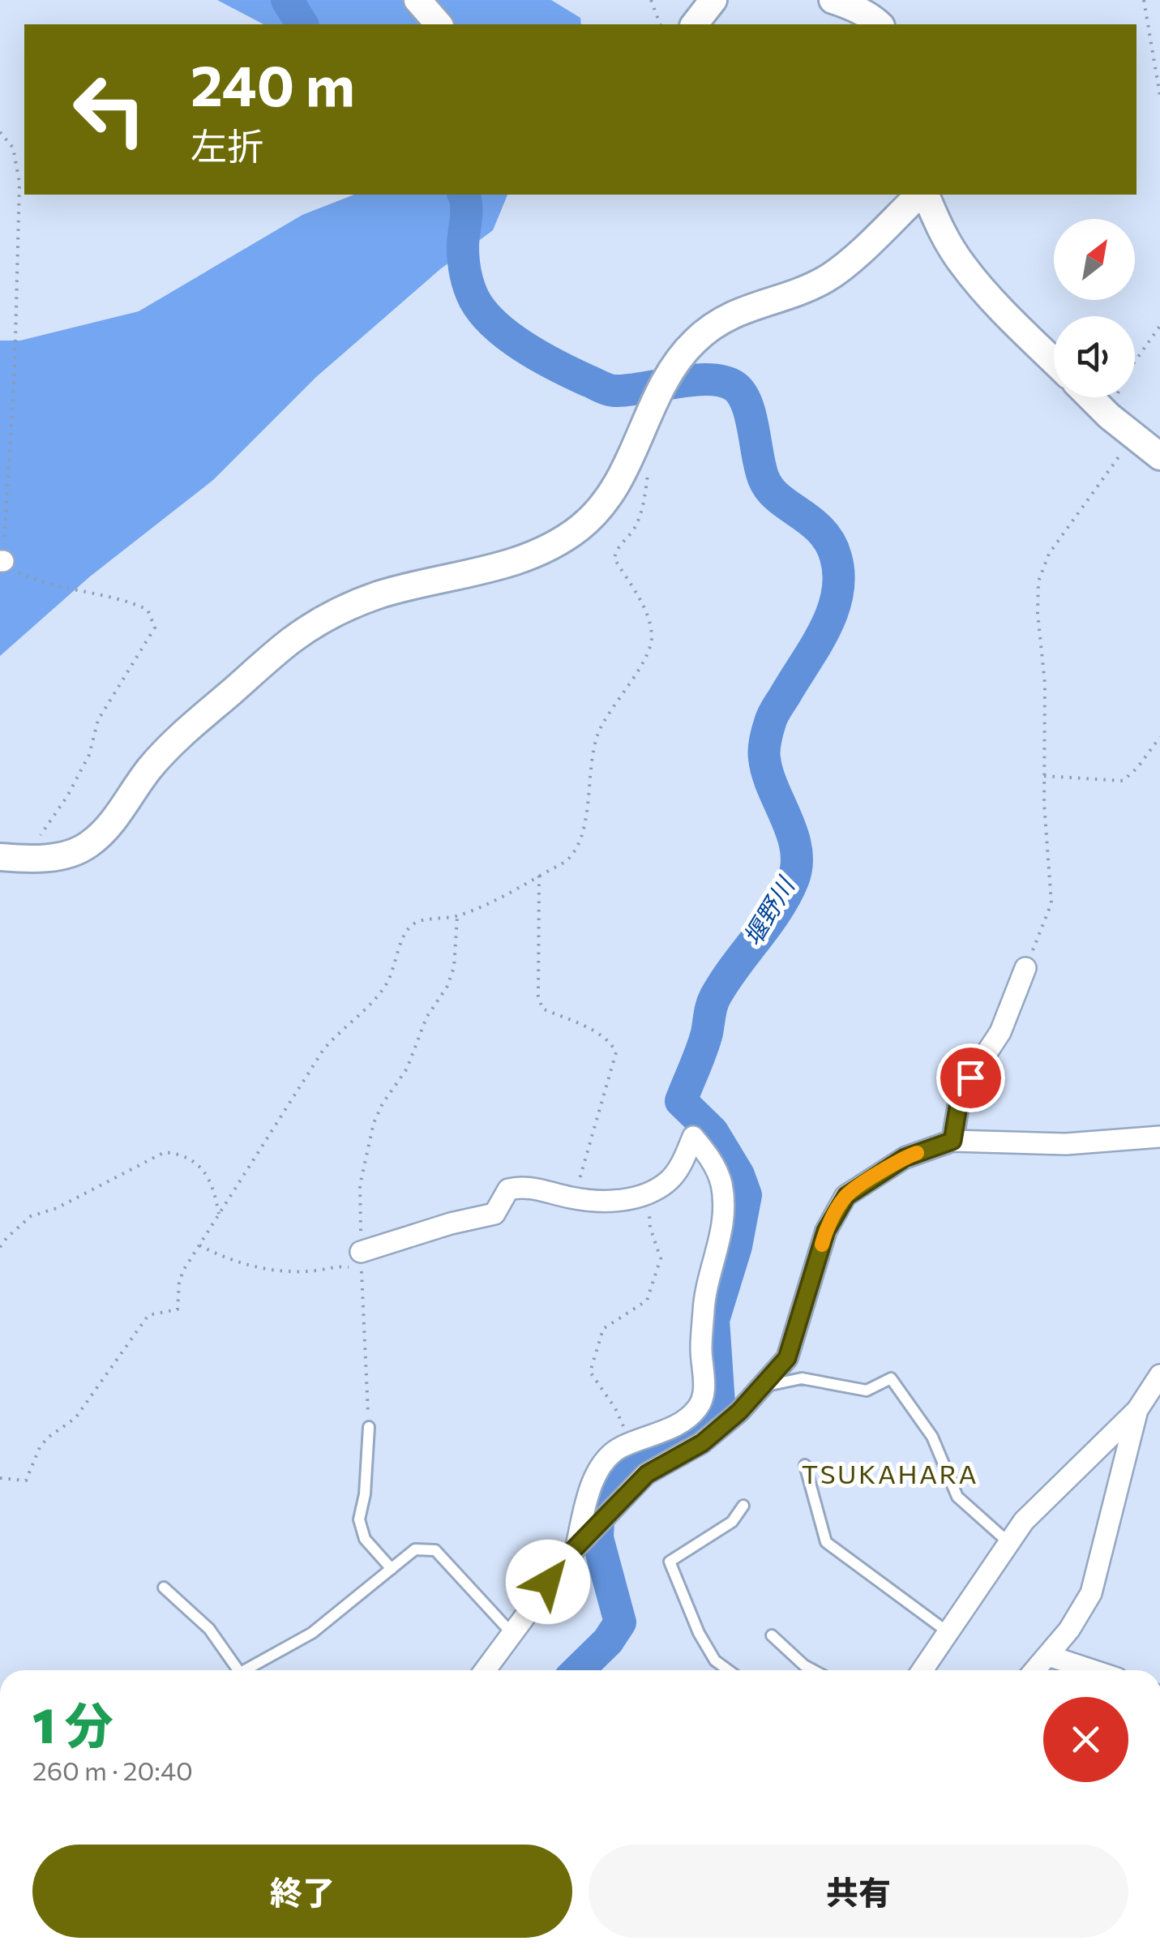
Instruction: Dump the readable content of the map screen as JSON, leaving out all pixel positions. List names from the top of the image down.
{
  "districts": ["TSUKAHARA"],
  "water": ["堰野川"],
  "north": "top right",
  "page": {
    "turn": ["240 m", "左折"],
    "heading": ["1 分", "260 m · 20:40"],
    "buttons": ["終了", "共有"]
  }
}
